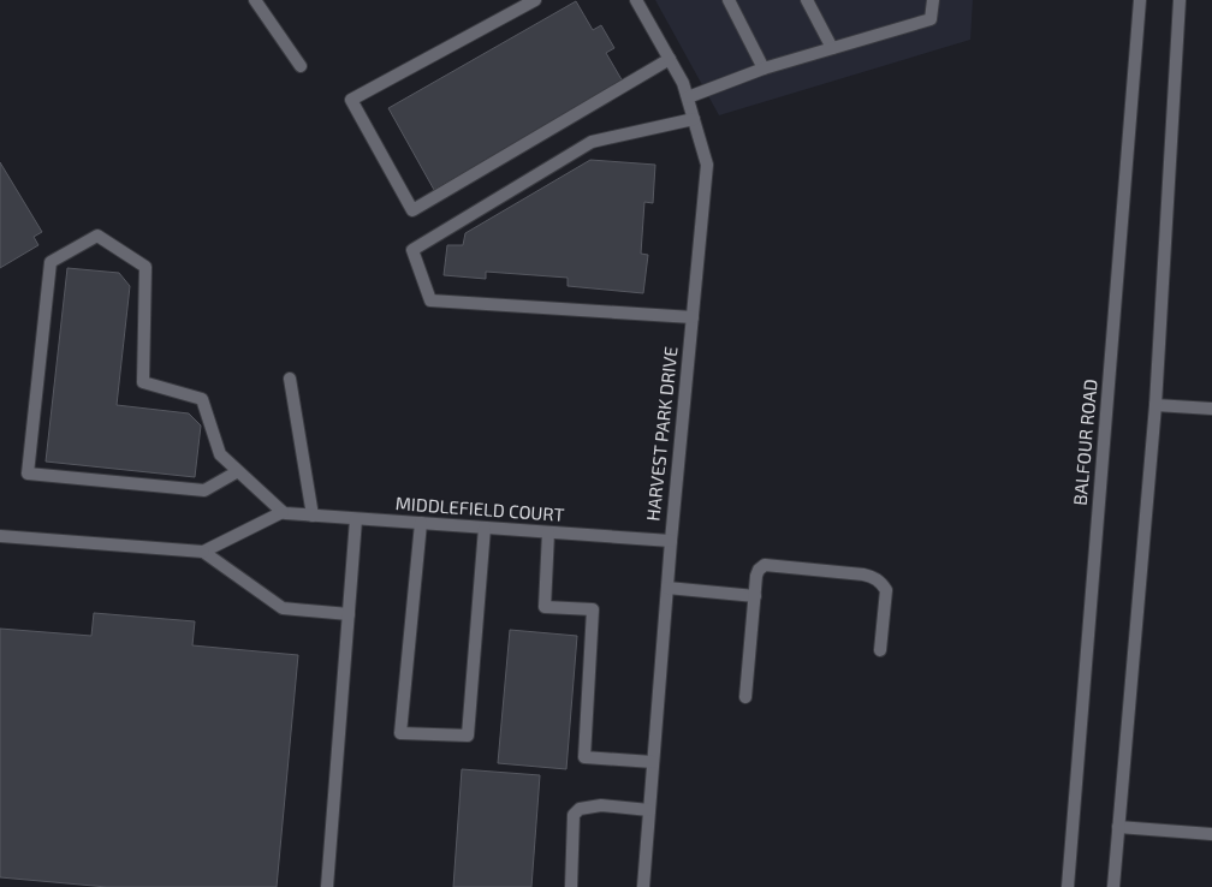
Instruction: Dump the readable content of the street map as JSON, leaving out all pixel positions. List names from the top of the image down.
{
  "streets": {
    "street": ["HARVEST PARK DRIVE", "BALFOUR ROAD", "MIDDLEFIELD COURT"]
  },
  "crossings": [
    ["HARVEST PARK DRIVE", "MIDDLEFIELD COURT"]
  ]
}
